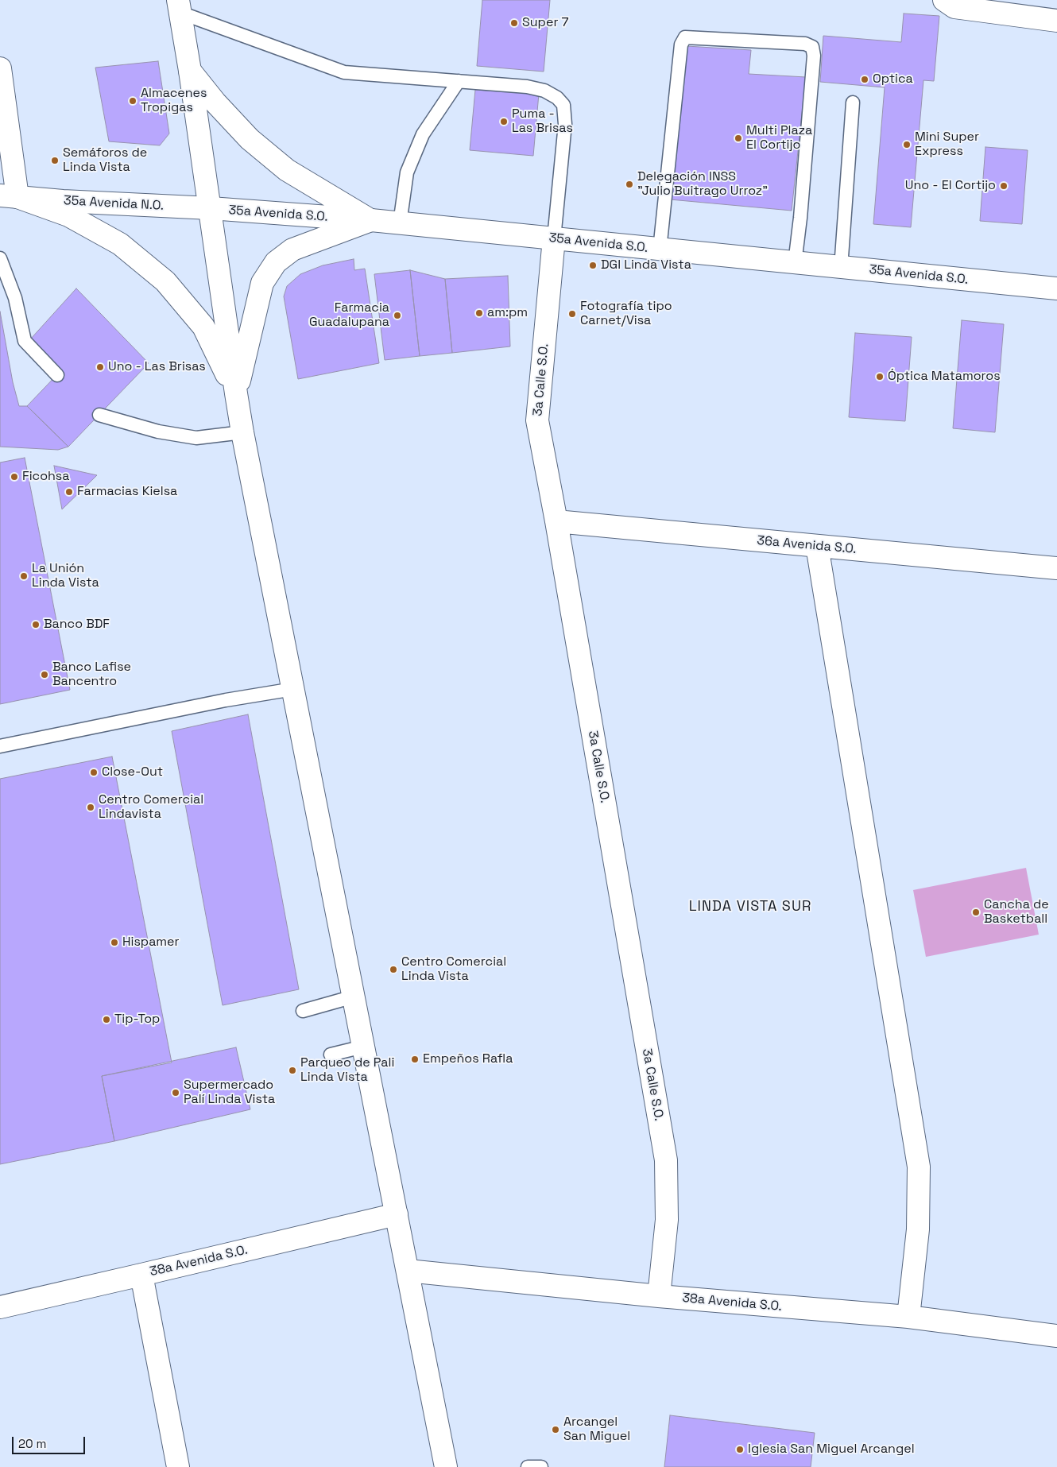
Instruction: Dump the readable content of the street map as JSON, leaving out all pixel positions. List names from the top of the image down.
{
  "streets": {
    "street": [
      "35a Avenida N.O.",
      "35a Avenida S.O.",
      "3a Calle S.O.",
      "36a Avenida S.O.",
      "38a Avenida S.O."
    ]
  },
  "crossings": [
    ["35a Avenida N.O.", "35a Avenida S.O."],
    ["35a Avenida S.O.", "3a Calle S.O."],
    ["3a Calle S.O.", "36a Avenida S.O."],
    ["3a Calle S.O.", "38a Avenida S.O."]
  ],
  "districts": ["LINDA VISTA SUR"],
  "places": [
    "Super 7",
    "Optica",
    "Almacenes Tropigas",
    "Puma - Las Brisas",
    "Multi Plaza El Cortijo",
    "Mini Super Express",
    "Semáforos de Linda Vista",
    "Delegación INSS \"Julio Buitrago Urroz\"",
    "Uno - El Cortijo",
    "DGI Linda Vista",
    "am:pm",
    "Fotografía tipo Carnet/Visa",
    "Farmacia Guadalupana",
    "Uno - Las Brisas",
    "Óptica Matamoros",
    "Ficohsa",
    "Farmacias Kielsa",
    "La Unión Linda Vista",
    "Banco BDF",
    "Banco Lafise Bancentro",
    "Close-Out",
    "Centro Comercial Lindavista",
    "Cancha de Basketball",
    "Hispamer",
    "Centro Comercial Linda Vista",
    "Tip-Top",
    "Empeños Rafla",
    "Parqueo de Pali Linda Vista",
    "Supermercado Palí Linda Vista",
    "Arcangel San Miguel",
    "Iglesia San Miguel Arcangel"
  ],
  "scale_bar": "20 m"
}
